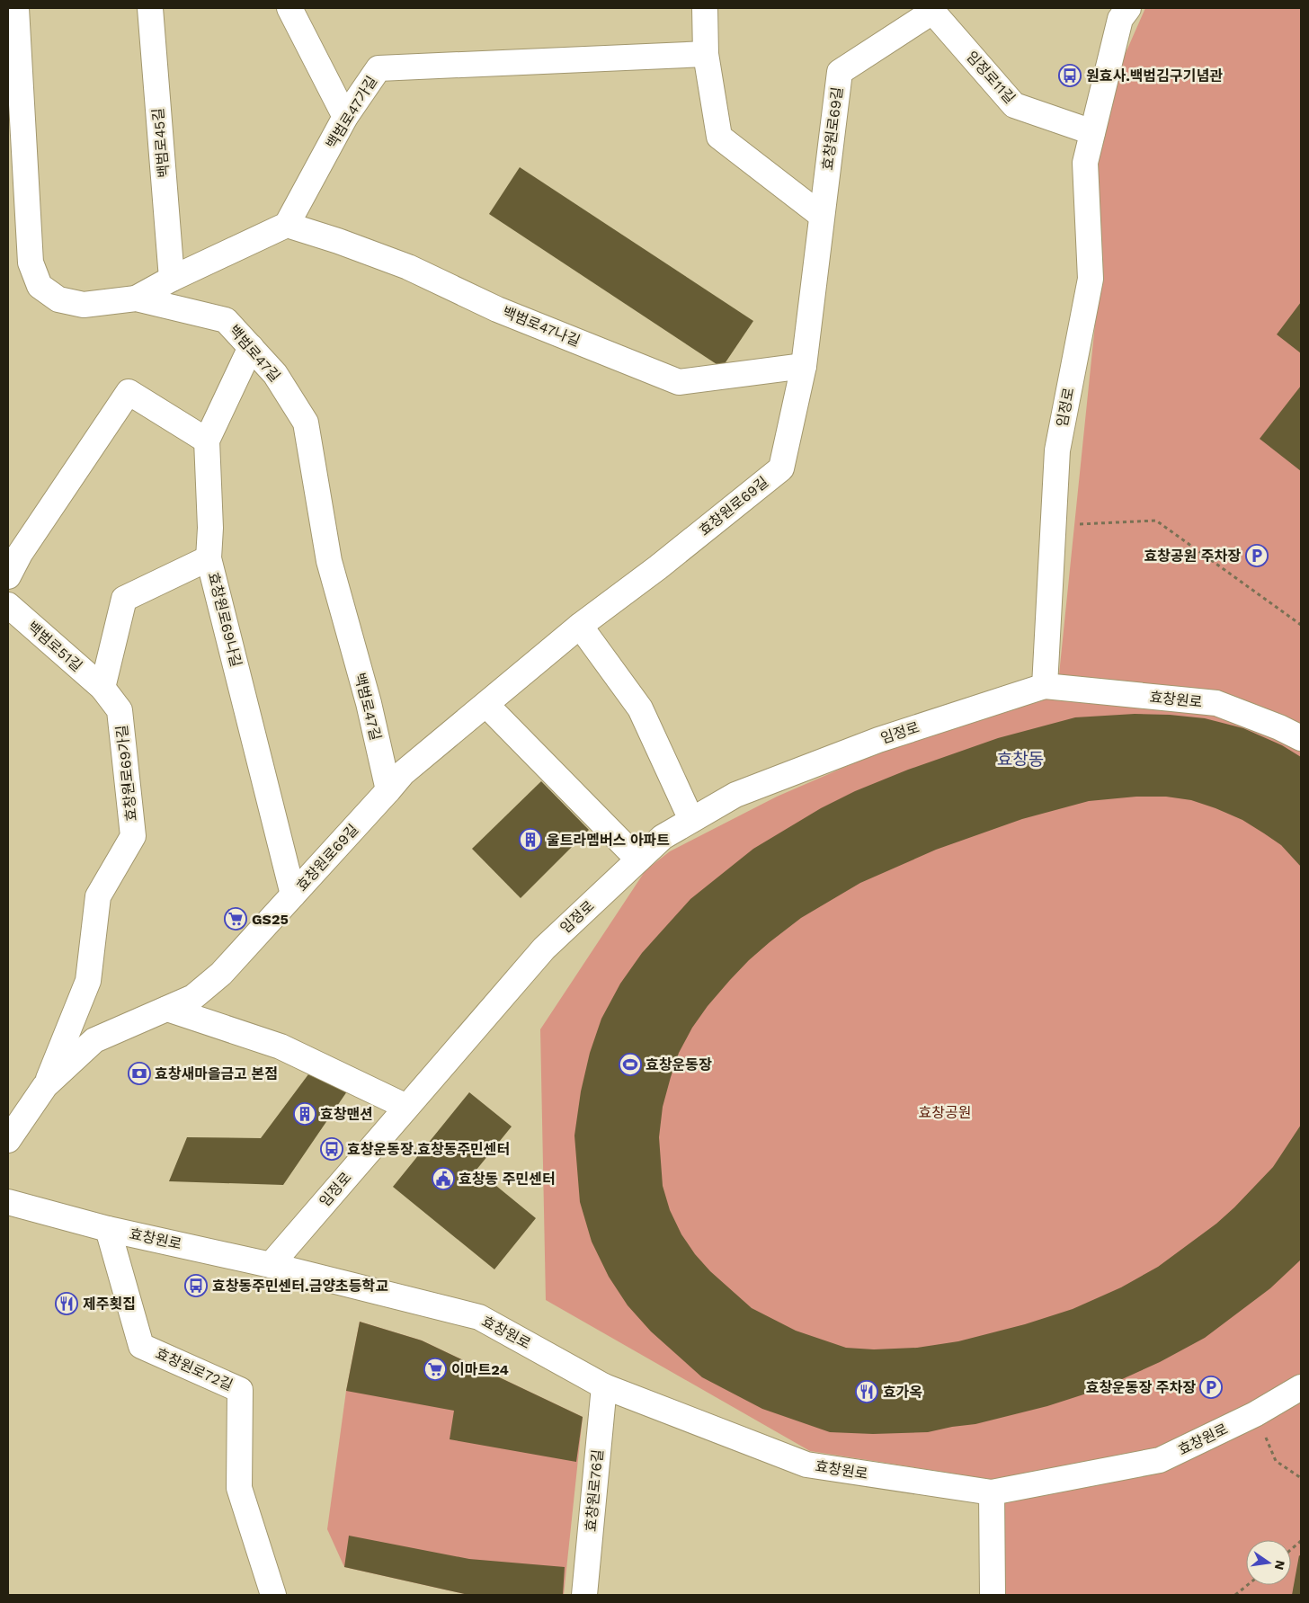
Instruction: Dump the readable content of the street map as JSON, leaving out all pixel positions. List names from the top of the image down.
{
  "streets": {
    "street": [
      "임정로11길",
      "백범로47가길",
      "효창원로69길",
      "백범로45길",
      "백범로47나길",
      "백범로47길",
      "임정로",
      "효창원로69나길",
      "백범로51길",
      "효창원로",
      "효창원로69가길",
      "효창원로72길",
      "효창원로76길"
    ]
  },
  "crossings": [
    ["임정로11길", "효창원로69길"],
    ["임정로11길", "임정로"],
    ["백범로47가길", "백범로47나길"],
    ["효창원로69길", "백범로47나길"],
    ["효창원로69길", "백범로47길"],
    ["효창원로69길", "효창원로69나길"],
    ["효창원로69길", "효창원로69가길"],
    ["백범로47길", "효창원로69나길"],
    ["임정로", "효창원로"],
    ["백범로51길", "효창원로69가길"],
    ["효창원로", "효창원로72길"],
    ["효창원로", "효창원로76길"]
  ],
  "districts": ["효창동"],
  "parks": ["효창공원"],
  "places": {
    "bus stop": ["원효사.백범김구기념관", "효창운동장.효창동주민센터", "효창동주민센터.금양초등학교"],
    "parking": ["효창공원 주차장", "효창운동장 주차장"],
    "building": ["울트라멤버스 아파트", "효창맨션"],
    "supermarket": ["GS25", "이마트24"],
    "sports": ["효창운동장"],
    "bank": ["효창새마을금고 본점"],
    "public building": ["효창동 주민센터"],
    "restaurant": ["제주횟집", "효가옥"]
  },
  "north": "right"
}
